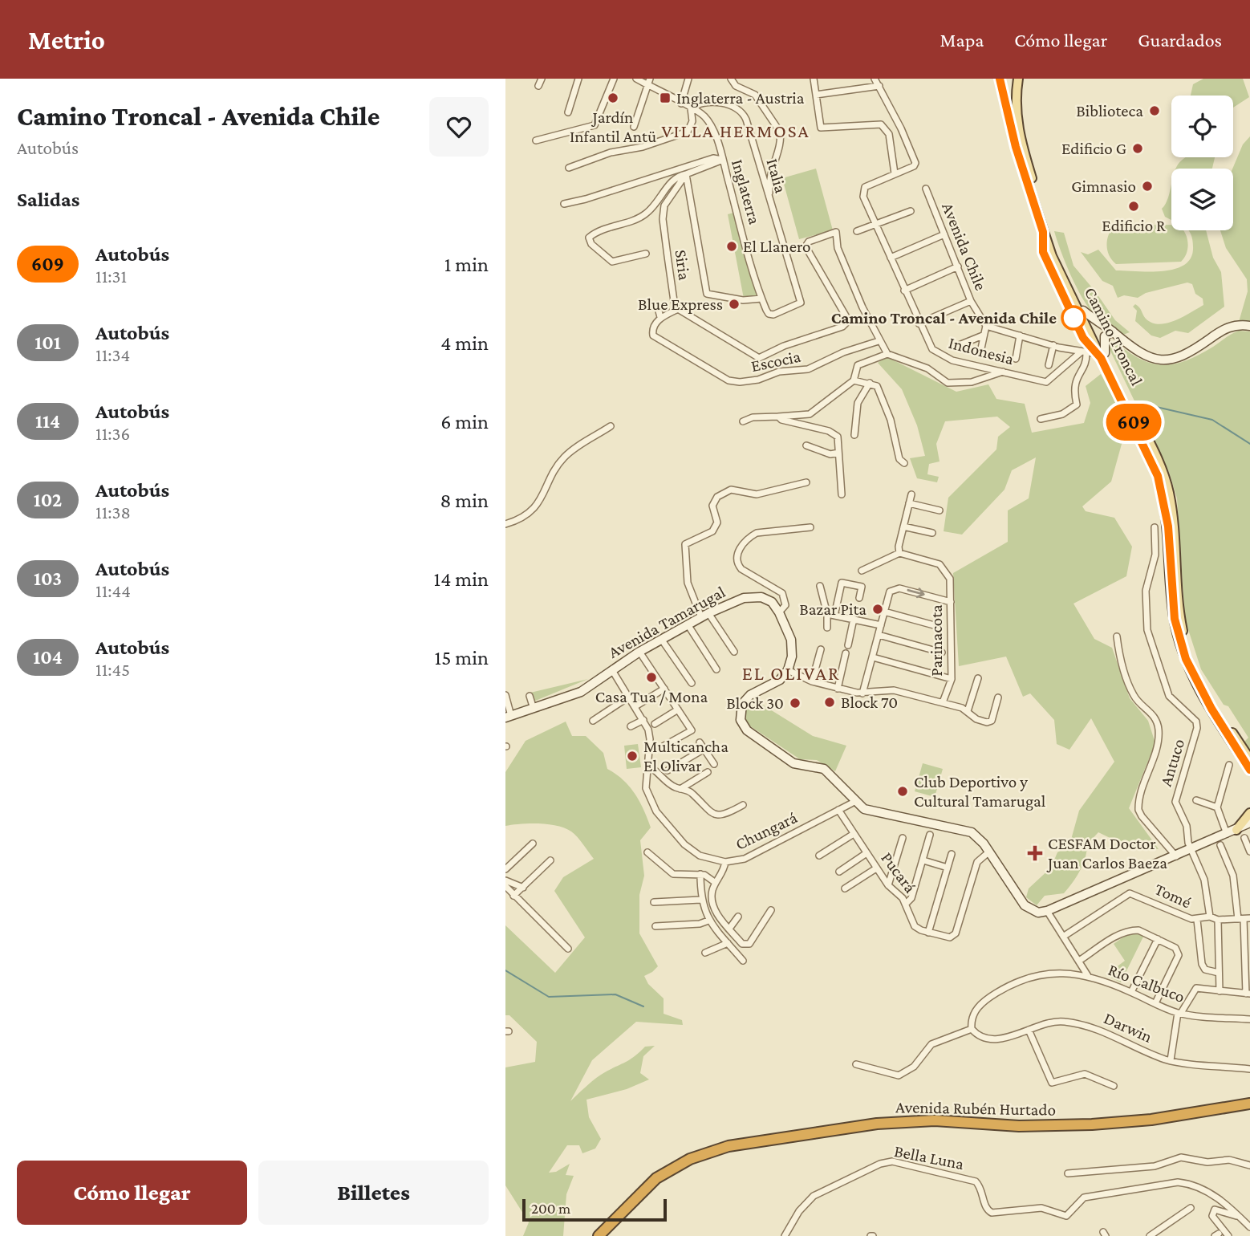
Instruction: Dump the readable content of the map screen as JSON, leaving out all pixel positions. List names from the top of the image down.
{
  "streets": {
    "highway": ["Avenida Rubén Hurtado"],
    "main road": ["Camino Troncal"],
    "street": [
      "Italia",
      "Inglaterra",
      "Avenida Chile",
      "Siria",
      "Indonesia",
      "Escocia",
      "Avenida Tamarugal",
      "Parinacota",
      "Antuco",
      "Chungará",
      "Pucará",
      "Tomé",
      "Río Calbuco",
      "Darwin",
      "Bella Luna"
    ]
  },
  "crossings": [
    ["Italia", "Inglaterra"],
    ["Camino Troncal", "Indonesia"],
    ["Avenida Tamarugal", "Chungará"],
    ["Antuco", "Tomé"],
    ["Chungará", "Pucará"],
    ["Río Calbuco", "Darwin"]
  ],
  "districts": ["VILLA HERMOSA", "EL OLIVAR"],
  "places": {
    "other": [
      "Jardín Infantil Antü",
      "Biblioteca",
      "Edificio G",
      "Gimnasio",
      "Edificio R",
      "El Llanero",
      "Blue Express",
      "Camino Troncal - Avenida Chile",
      "Bazar Pita",
      "Casa Tua / Mona",
      "Block 70",
      "Block 30",
      "Multicancha El Olivar",
      "Club Deportivo y Cultural Tamarugal"
    ],
    "transit": ["Inglaterra - Austria"],
    "health": ["CESFAM Doctor Juan Carlos Baeza"]
  },
  "lines": ["bus line 609"],
  "scale_bar": "200 m",
  "page": {
    "header": "Metrio",
    "nav": ["Mapa", "Cómo llegar", "Guardados"],
    "heading": [
      ["Camino Troncal - Avenida Chile", "Autobús"],
      "Salidas"
    ],
    "on_map": "609",
    "list": [
      {
        "mark": "609",
        "name": "Autobús",
        "note": "11:31",
        "value": "1 min"
      },
      {
        "mark": "101",
        "name": "Autobús",
        "note": "11:34",
        "value": "4 min"
      },
      {
        "mark": "114",
        "name": "Autobús",
        "note": "11:36",
        "value": "6 min"
      },
      {
        "mark": "102",
        "name": "Autobús",
        "note": "11:38",
        "value": "8 min"
      },
      {
        "mark": "103",
        "name": "Autobús",
        "note": "11:44",
        "value": "14 min"
      },
      {
        "mark": "104",
        "name": "Autobús",
        "note": "11:45",
        "value": "15 min"
      }
    ],
    "buttons": ["Cómo llegar", "Billetes"],
    "scale": "200 m"
  }
}
